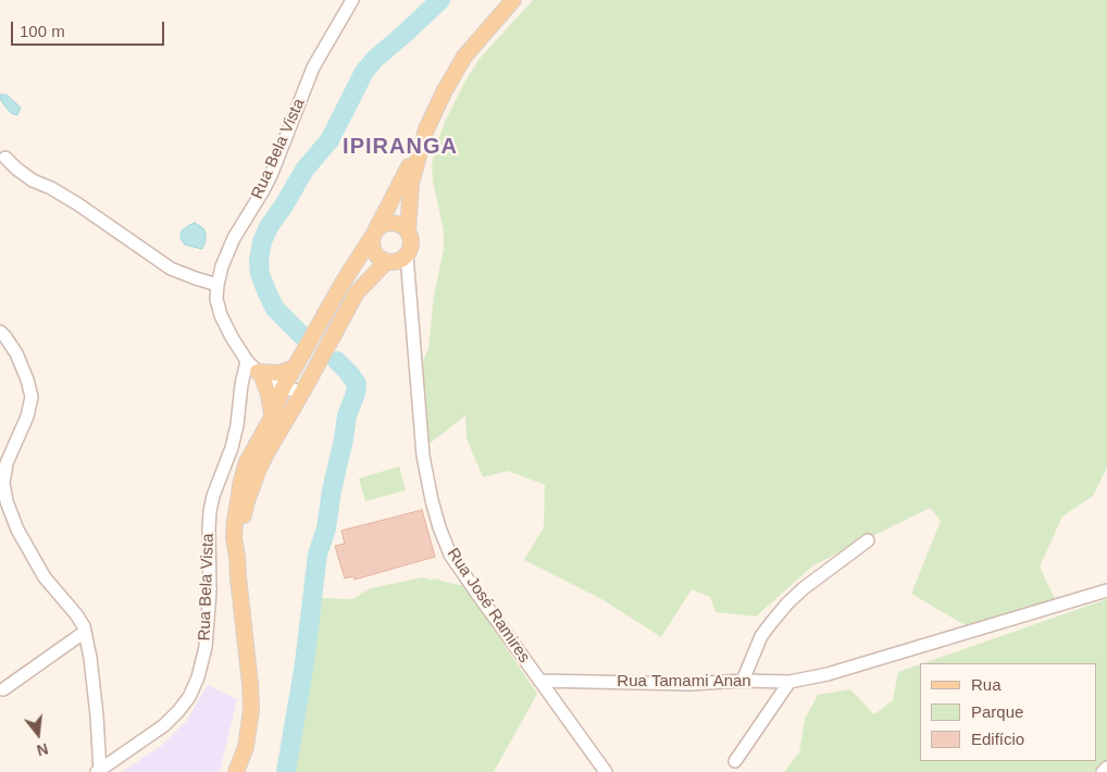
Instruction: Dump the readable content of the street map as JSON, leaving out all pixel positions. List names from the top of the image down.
{
  "streets": {
    "street": ["Rua Bela Vista", "Rua José Ramires", "Rua Tamami Anan"]
  },
  "crossings": [
    ["Rua José Ramires", "Rua Tamami Anan"]
  ],
  "districts": ["IPIRANGA"],
  "legend": ["Rua", "Parque", "Edifício"],
  "scale_bar": "100 m",
  "north": "bottom"
}
